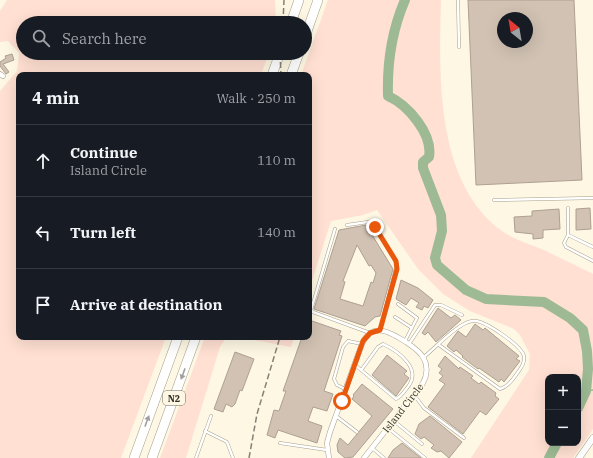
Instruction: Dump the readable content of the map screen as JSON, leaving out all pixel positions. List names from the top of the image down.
{
  "streets": {
    "highway": ["N2"],
    "street": ["Island Circle"]
  },
  "north": "top left",
  "page": {
    "search": "Search here",
    "heading": ["4 min", "Walk · 250 m"],
    "list": [
      ["Continue", "Island Circle", "110 m"],
      ["Turn left", "140 m"],
      "Arrive at destination"
    ],
    "map_buttons": ["+", "−"]
  }
}
